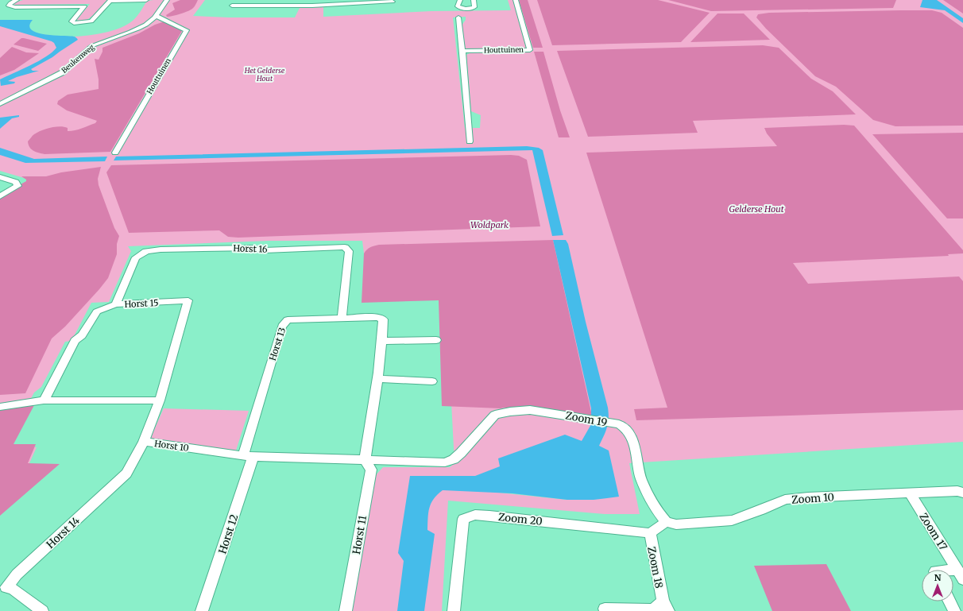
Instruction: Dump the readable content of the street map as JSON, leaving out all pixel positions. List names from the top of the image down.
{
  "streets": {
    "street": [
      "Houttuinen",
      "Beukenweg",
      "Horst 16",
      "Horst 15",
      "Horst 13",
      "Zoom 19",
      "Horst 10",
      "Zoom 10",
      "Zoom 20",
      "Zoom 17",
      "Horst 14",
      "Horst 12",
      "Horst 11",
      "Zoom 18"
    ]
  },
  "crossings": [
    ["Houttuinen", "Beukenweg"],
    ["Horst 16", "Horst 15"],
    ["Horst 16", "Horst 13"],
    ["Horst 15", "Horst 10"],
    ["Horst 13", "Horst 10"],
    ["Horst 13", "Horst 12"],
    ["Zoom 19", "Horst 10"],
    ["Zoom 19", "Zoom 10"],
    ["Zoom 19", "Horst 11"],
    ["Horst 10", "Horst 14"],
    ["Horst 10", "Horst 12"],
    ["Horst 10", "Horst 11"],
    ["Zoom 10", "Zoom 17"],
    ["Zoom 20", "Zoom 18"]
  ],
  "parks": ["Het Gelderse Hout", "Gelderse Hout", "Woldpark"],
  "north": "top"
}
